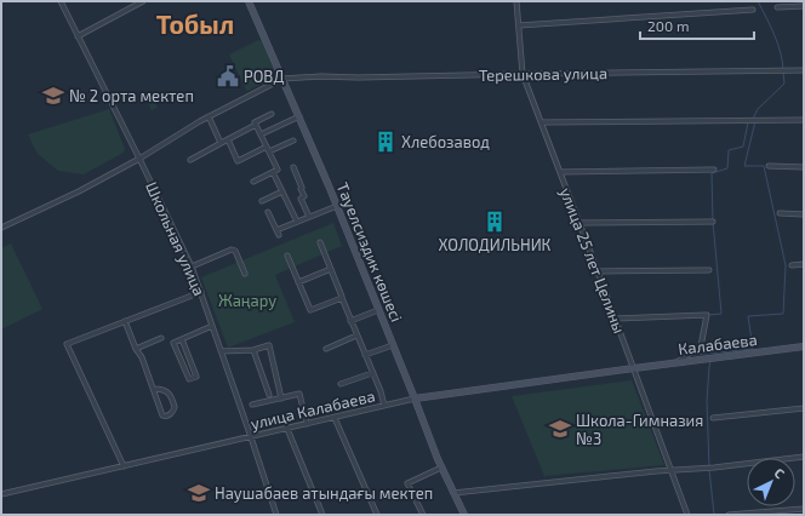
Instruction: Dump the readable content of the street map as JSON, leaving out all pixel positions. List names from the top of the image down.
{
  "streets": {
    "street": [
      "Терешкова улица",
      "Школьная улица",
      "Тауелсиздик көшесі",
      "улица 25 лет Целины",
      "Калабаева",
      "улица Калабаева"
    ]
  },
  "crossings": [
    ["Терешкова улица", "Тауелсиздик көшесі"],
    ["Терешкова улица", "улица 25 лет Целины"],
    ["Школьная улица", "улица Калабаева"],
    ["Тауелсиздик көшесі", "улица Калабаева"],
    ["улица 25 лет Целины", "Калабаева"],
    ["улица 25 лет Целины", "улица Калабаева"],
    ["Калабаева", "улица Калабаева"]
  ],
  "districts": ["Тобыл"],
  "parks": ["Жаңару"],
  "places": {
    "public building": ["РОВД"],
    "school or university": ["№ 2 орта мектеп", "Школа-Гимназия №3", "Наушабаев атындағы мектеп"],
    "building": ["Хлебозавод", "ХОЛОДИЛЬНИК"]
  },
  "scale_bar": "200 m",
  "north": "top right"
}
